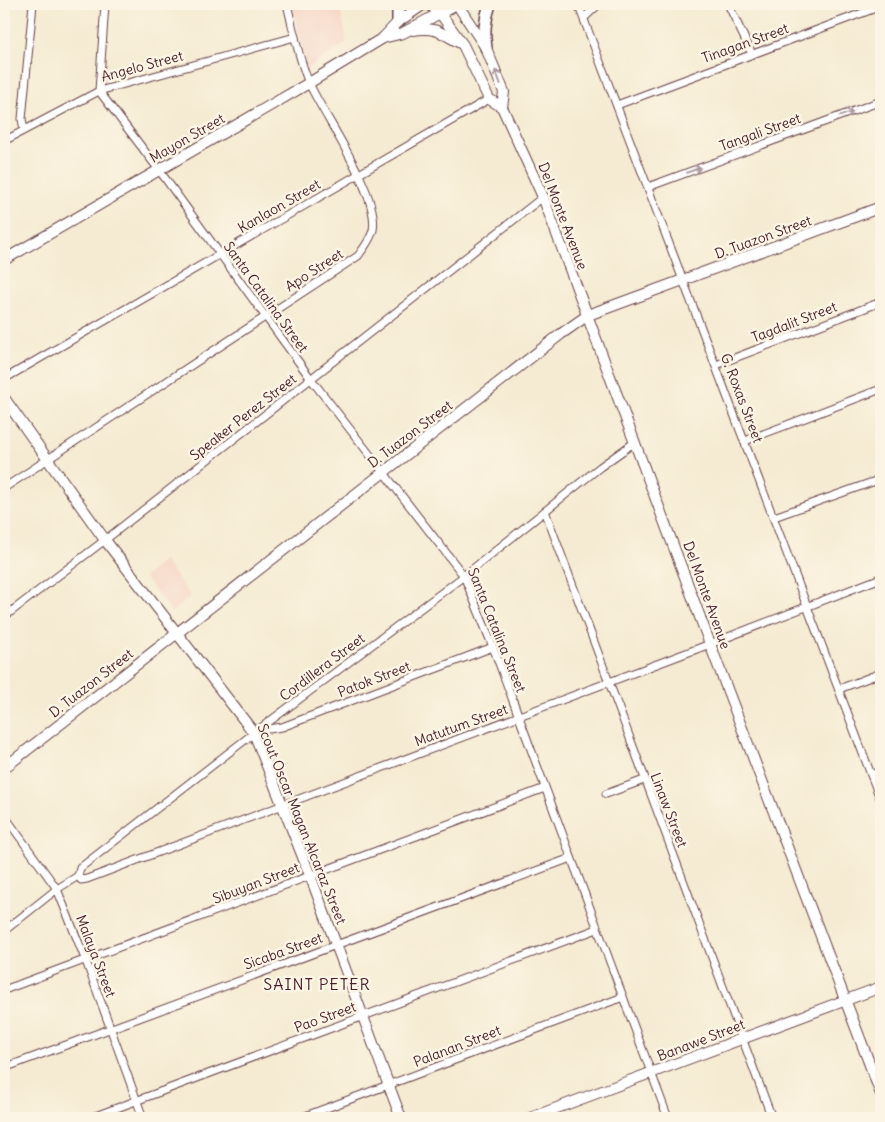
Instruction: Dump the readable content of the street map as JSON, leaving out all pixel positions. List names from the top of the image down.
{
  "streets": {
    "main road": [
      "Mayon Street",
      "Del Monte Avenue",
      "D. Tuazon Street",
      "Scout Oscar Magan Alcaraz Street",
      "Banawe Street"
    ],
    "street": [
      "Tinagan Street",
      "Angelo Street",
      "Tangali Street",
      "Kanlaon Street",
      "Apo Street",
      "Santa Catalina Street",
      "Tagdalit Street",
      "G. Roxas Street",
      "Speaker Perez Street",
      "Cordillera Street",
      "Patok Street",
      "Matutum Street",
      "Linaw Street",
      "Sibuyan Street",
      "Sicaba Street",
      "Malaya Street",
      "Pao Street",
      "Palanan Street"
    ]
  },
  "crossings": [
    ["Tinagan Street", "G. Roxas Street"],
    ["Angelo Street", "Apo Street"],
    ["Angelo Street", "Santa Catalina Street"],
    ["Tangali Street", "G. Roxas Street"],
    ["Mayon Street", "Apo Street"],
    ["Mayon Street", "Santa Catalina Street"],
    ["Kanlaon Street", "Apo Street"],
    ["Kanlaon Street", "Santa Catalina Street"],
    ["Del Monte Avenue", "D. Tuazon Street"],
    ["Del Monte Avenue", "Speaker Perez Street"],
    ["Del Monte Avenue", "Cordillera Street"],
    ["Del Monte Avenue", "Matutum Street"],
    ["Del Monte Avenue", "Banawe Street"],
    ["D. Tuazon Street", "Santa Catalina Street"],
    ["D. Tuazon Street", "G. Roxas Street"],
    ["D. Tuazon Street", "Scout Oscar Magan Alcaraz Street"],
    ["Apo Street", "Santa Catalina Street"],
    ["Apo Street", "Scout Oscar Magan Alcaraz Street"],
    ["Santa Catalina Street", "Speaker Perez Street"],
    ["Santa Catalina Street", "Cordillera Street"],
    ["Santa Catalina Street", "Patok Street"],
    ["Santa Catalina Street", "Matutum Street"],
    ["Santa Catalina Street", "Sibuyan Street"],
    ["Santa Catalina Street", "Sicaba Street"],
    ["Santa Catalina Street", "Pao Street"],
    ["Santa Catalina Street", "Banawe Street"],
    ["Santa Catalina Street", "Palanan Street"],
    ["Tagdalit Street", "G. Roxas Street"],
    ["G. Roxas Street", "Matutum Street"],
    ["Speaker Perez Street", "Scout Oscar Magan Alcaraz Street"],
    ["Cordillera Street", "Patok Street"],
    ["Cordillera Street", "Matutum Street"],
    ["Cordillera Street", "Linaw Street"],
    ["Cordillera Street", "Scout Oscar Magan Alcaraz Street"],
    ["Cordillera Street", "Malaya Street"],
    ["Patok Street", "Scout Oscar Magan Alcaraz Street"],
    ["Matutum Street", "Linaw Street"],
    ["Matutum Street", "Scout Oscar Magan Alcaraz Street"],
    ["Linaw Street", "Banawe Street"],
    ["Scout Oscar Magan Alcaraz Street", "Sibuyan Street"],
    ["Scout Oscar Magan Alcaraz Street", "Sicaba Street"],
    ["Scout Oscar Magan Alcaraz Street", "Pao Street"],
    ["Scout Oscar Magan Alcaraz Street", "Palanan Street"],
    ["Sibuyan Street", "Malaya Street"],
    ["Sicaba Street", "Malaya Street"],
    ["Malaya Street", "Pao Street"]
  ],
  "one_way": ["Tangali Street"],
  "districts": ["SAINT PETER"]
}
